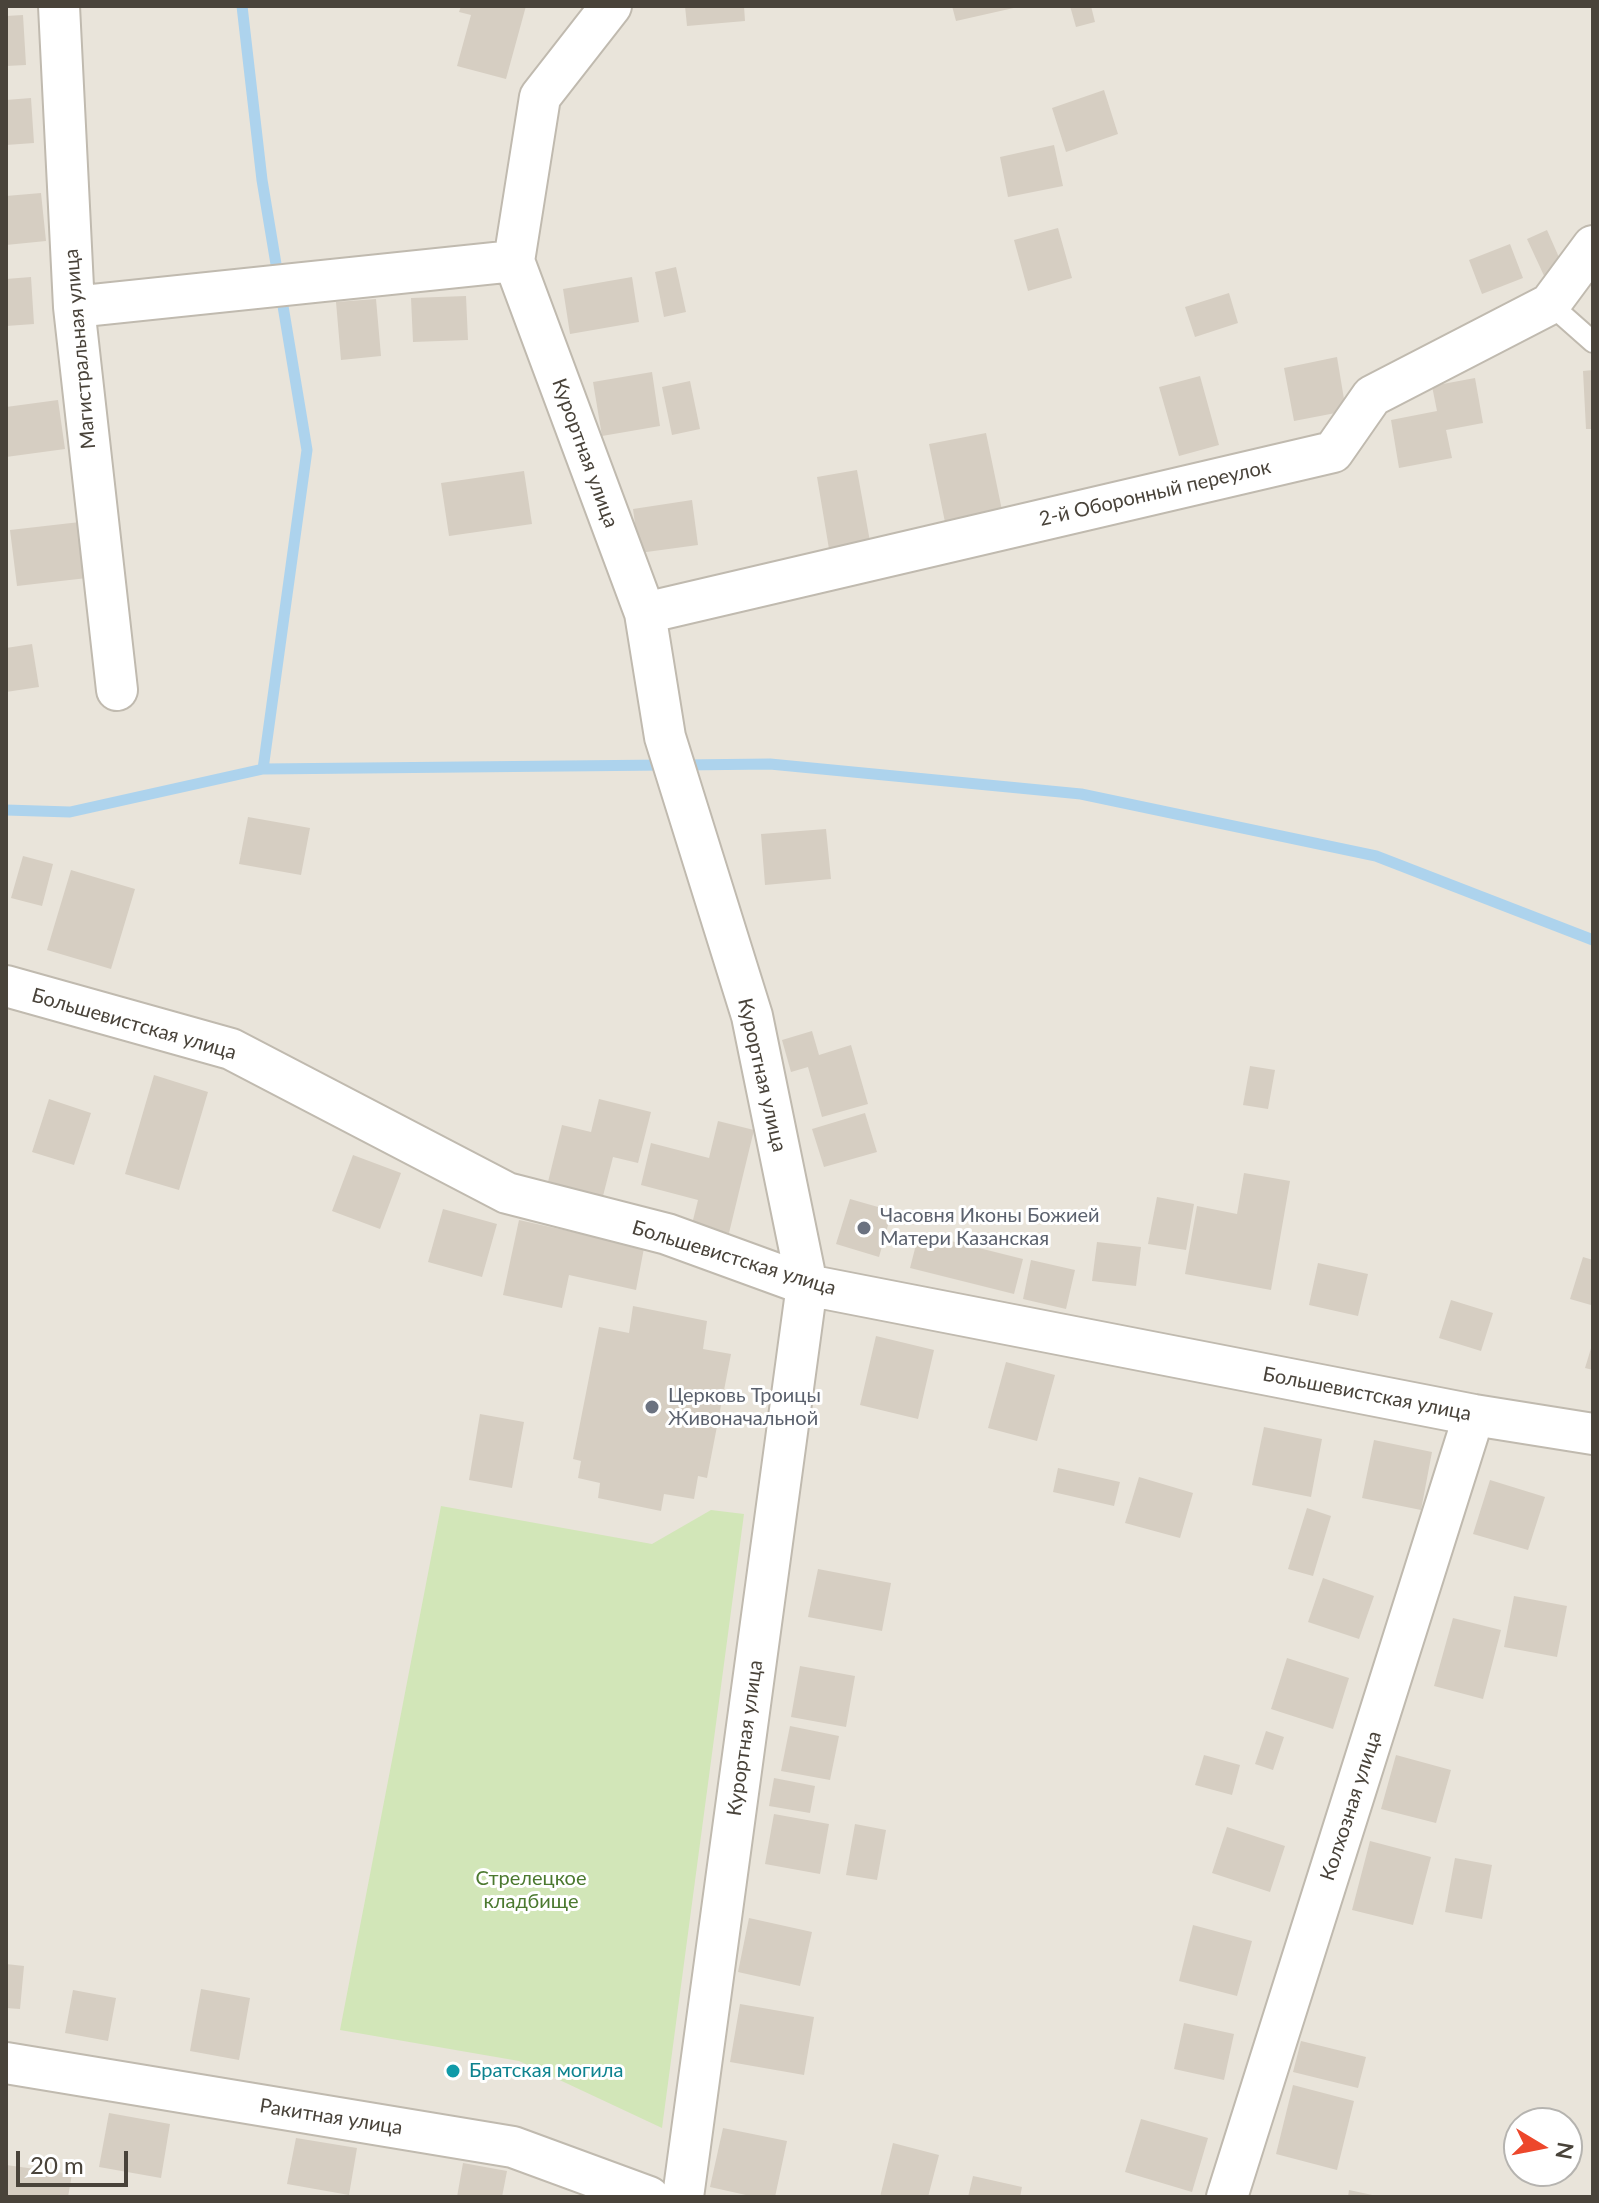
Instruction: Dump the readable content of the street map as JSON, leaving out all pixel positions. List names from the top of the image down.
{
  "streets": {
    "street": [
      "Магистральная улица",
      "Курортная улица",
      "2-й Оборонный переулок",
      "Большевистская улица",
      "Колхозная улица",
      "Ракитная улица"
    ]
  },
  "crossings": [
    ["Курортная улица", "2-й Оборонный переулок"],
    ["Курортная улица", "Большевистская улица"],
    ["Большевистская улица", "Колхозная улица"]
  ],
  "parks": ["Стрелецкое кладбище"],
  "places": ["Часовня Иконы Божией Матери Казанская", "Церковь Троицы Живоначальной", "Братская могила"],
  "scale_bar": "20 m",
  "north": "right"
}
